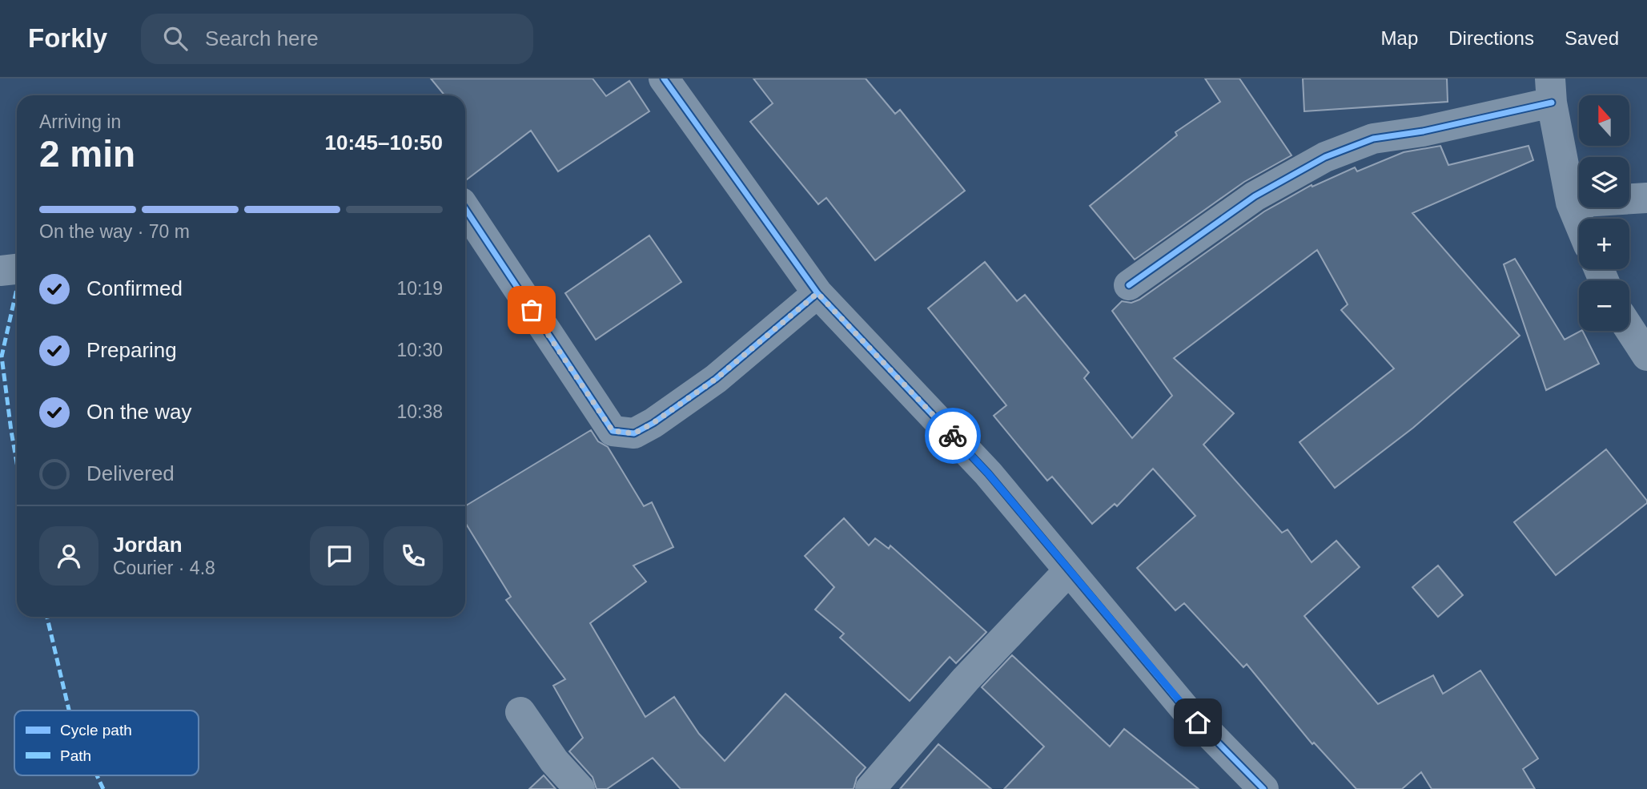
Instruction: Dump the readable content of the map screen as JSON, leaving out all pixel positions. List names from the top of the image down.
{
  "legend": ["Cycle path", "Path"],
  "north": "top",
  "page": {
    "header": "Forkly",
    "search": "Search here",
    "nav": ["Map", "Directions", "Saved"],
    "map_buttons": ["+", "−"],
    "heading": ["2 min", "Arriving in", "10:45–10:50"],
    "panel": ["Jordan", "Courier · 4.8"],
    "bar": "On the way · 70 m",
    "list": [
      ["Confirmed", "10:19"],
      ["Preparing", "10:30"],
      ["On the way", "10:38"],
      "Delivered"
    ]
  }
}
